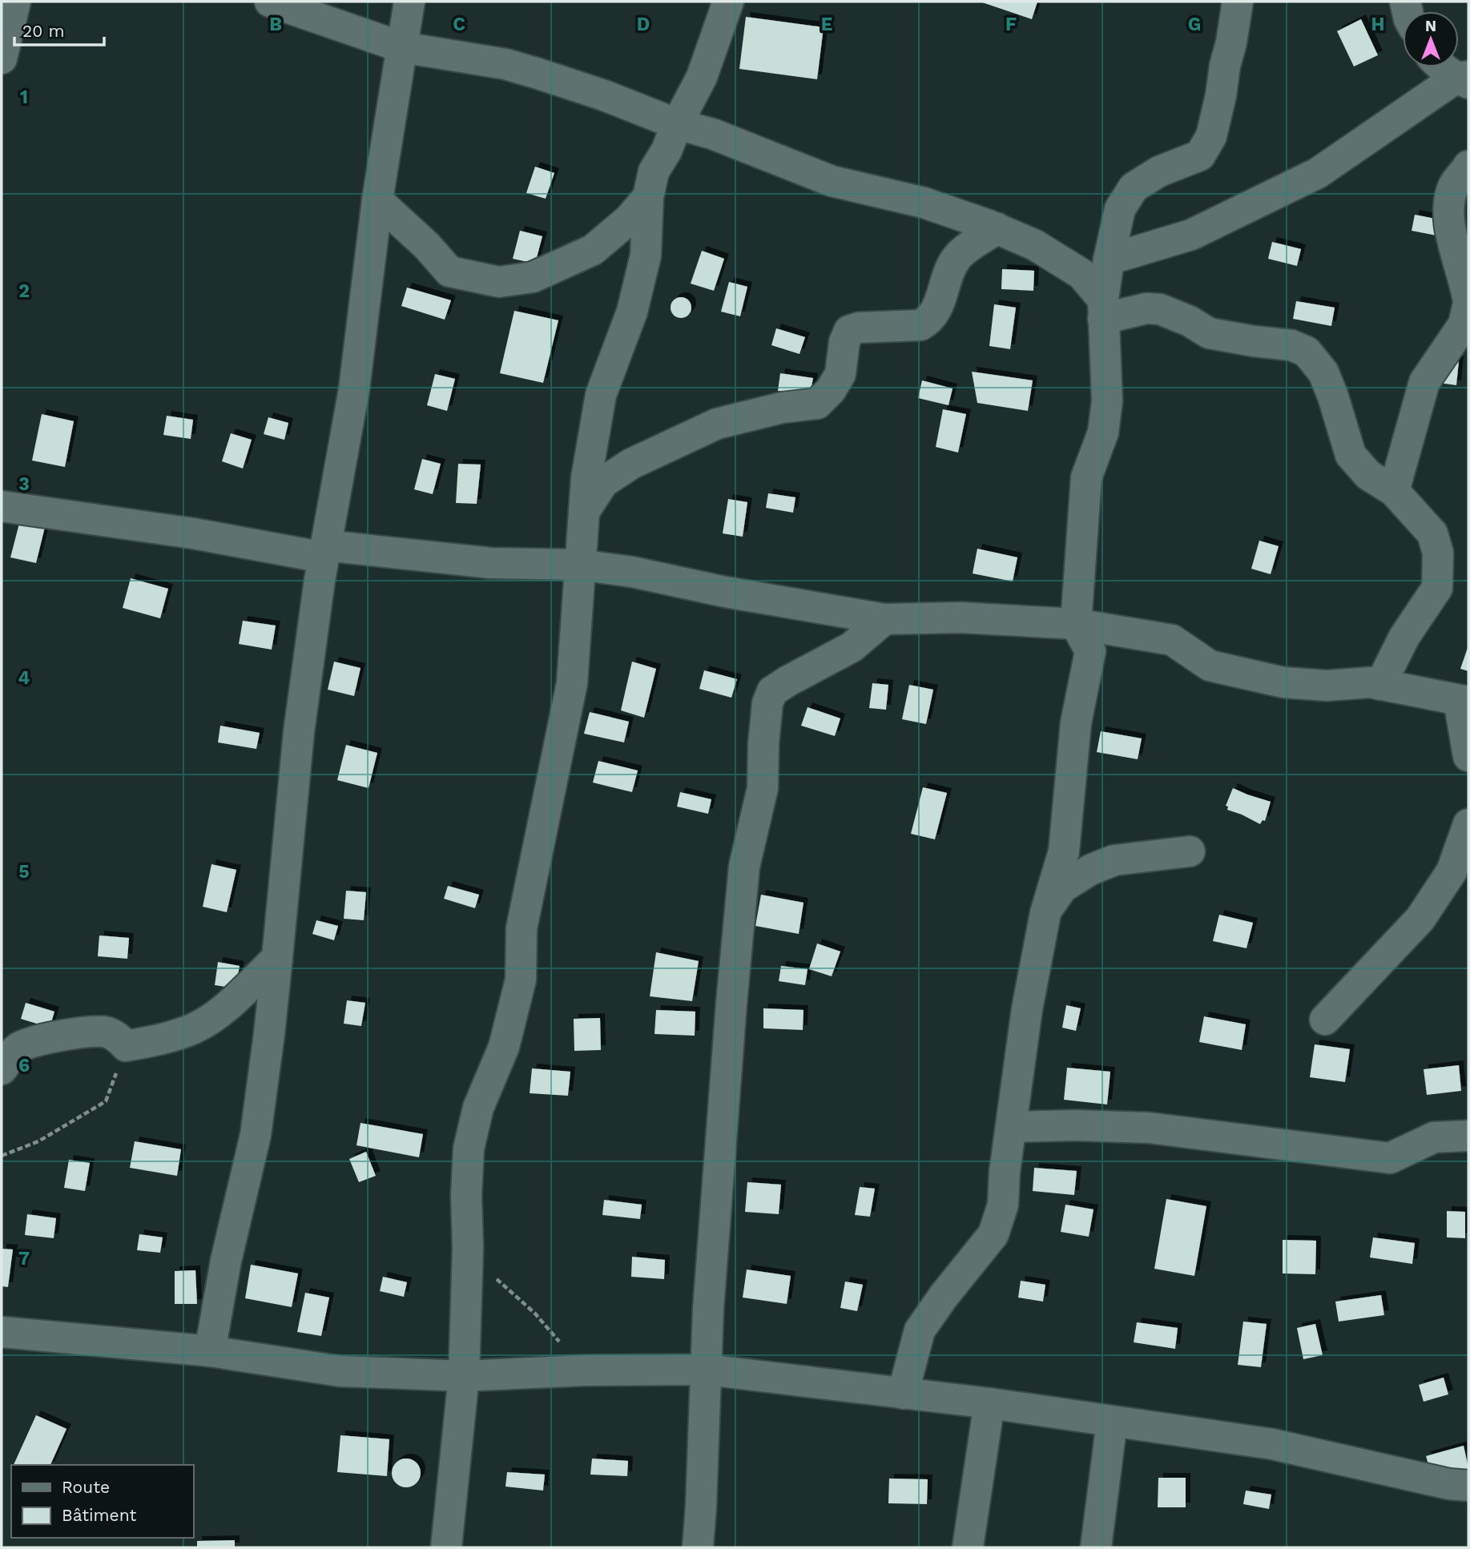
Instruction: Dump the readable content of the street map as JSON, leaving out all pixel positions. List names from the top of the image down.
{
  "legend": ["Route", "Bâtiment"],
  "scale_bar": "20 m",
  "north": "top",
  "grid": {
    "columns": [
      "B",
      "C",
      "D",
      "E",
      "F",
      "G",
      "H"
    ],
    "rows": [
      "1",
      "2",
      "3",
      "4",
      "5",
      "6",
      "7"
    ]
  }
}
